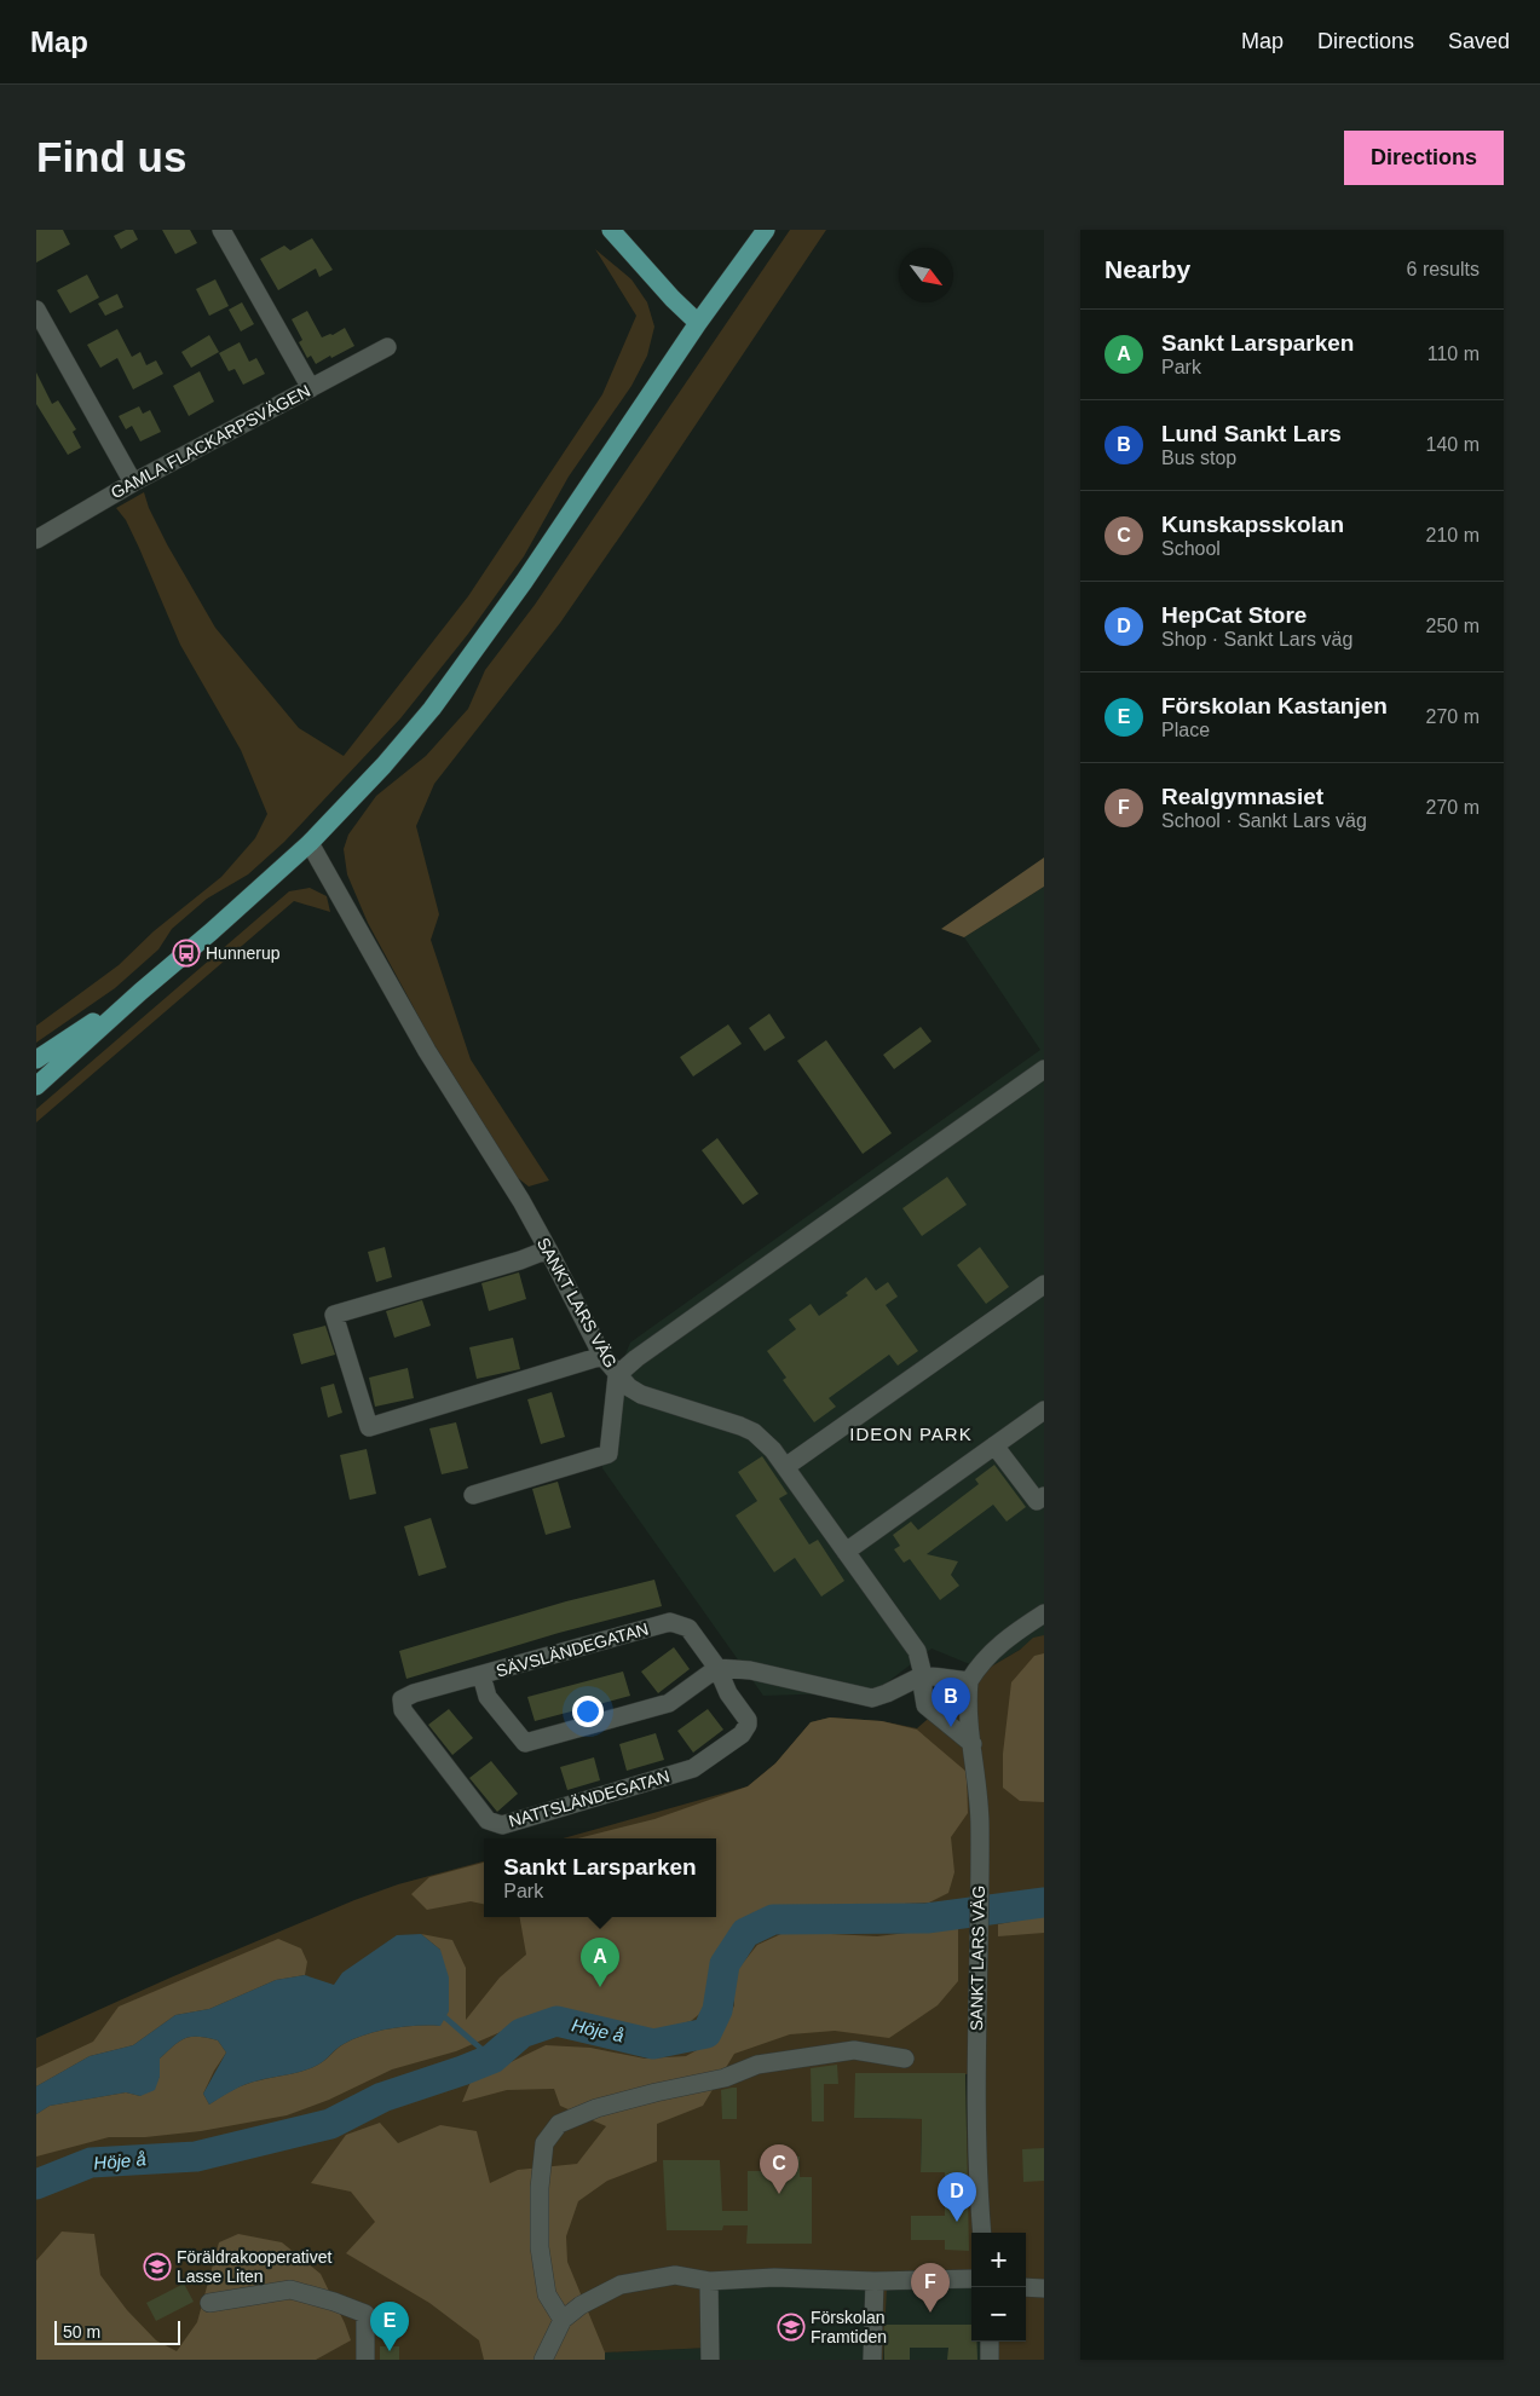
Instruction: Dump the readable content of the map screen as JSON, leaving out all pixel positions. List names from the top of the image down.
{
  "streets": {
    "street": [
      "GAMLA FLACKARPSVÄGEN",
      "SANKT LARS VÄG",
      "SÄVSLÄNDEGATAN",
      "NATTSLÄNDEGATAN"
    ]
  },
  "crossings": [
    ["SÄVSLÄNDEGATAN", "NATTSLÄNDEGATAN"]
  ],
  "districts": ["IDEON PARK"],
  "water": ["Höje å"],
  "places": {
    "bus stop": ["Hunnerup"],
    "school or university": ["Föräldrakooperativet Lasse Liten", "Förskolan Framtiden"]
  },
  "scale_bar": "50 m",
  "north": "bottom right",
  "page": {
    "header": "Map",
    "nav": ["Map", "Directions", "Saved"],
    "buttons": "Directions",
    "title": "Find us",
    "heading": ["Nearby", "6 results"],
    "list": [
      {
        "mark": "A",
        "name": "Sankt Larsparken",
        "note": "Park",
        "value": "110 m"
      },
      {
        "mark": "B",
        "name": "Lund Sankt Lars",
        "note": "Bus stop",
        "value": "140 m"
      },
      {
        "mark": "C",
        "name": "Kunskapsskolan",
        "note": "School",
        "value": "210 m"
      },
      {
        "mark": "D",
        "name": "HepCat Store",
        "note": "Shop · Sankt Lars väg",
        "value": "250 m"
      },
      {
        "mark": "E",
        "name": "Förskolan Kastanjen",
        "note": "Place",
        "value": "270 m"
      },
      {
        "mark": "F",
        "name": "Realgymnasiet",
        "note": "School · Sankt Lars väg",
        "value": "270 m"
      }
    ],
    "pins": [
      "B",
      "A",
      "C",
      "D",
      "F",
      "E"
    ],
    "popup": ["Sankt Larsparken", "Park"],
    "map_buttons": ["+", "−"],
    "scale": "50 m"
  }
}
